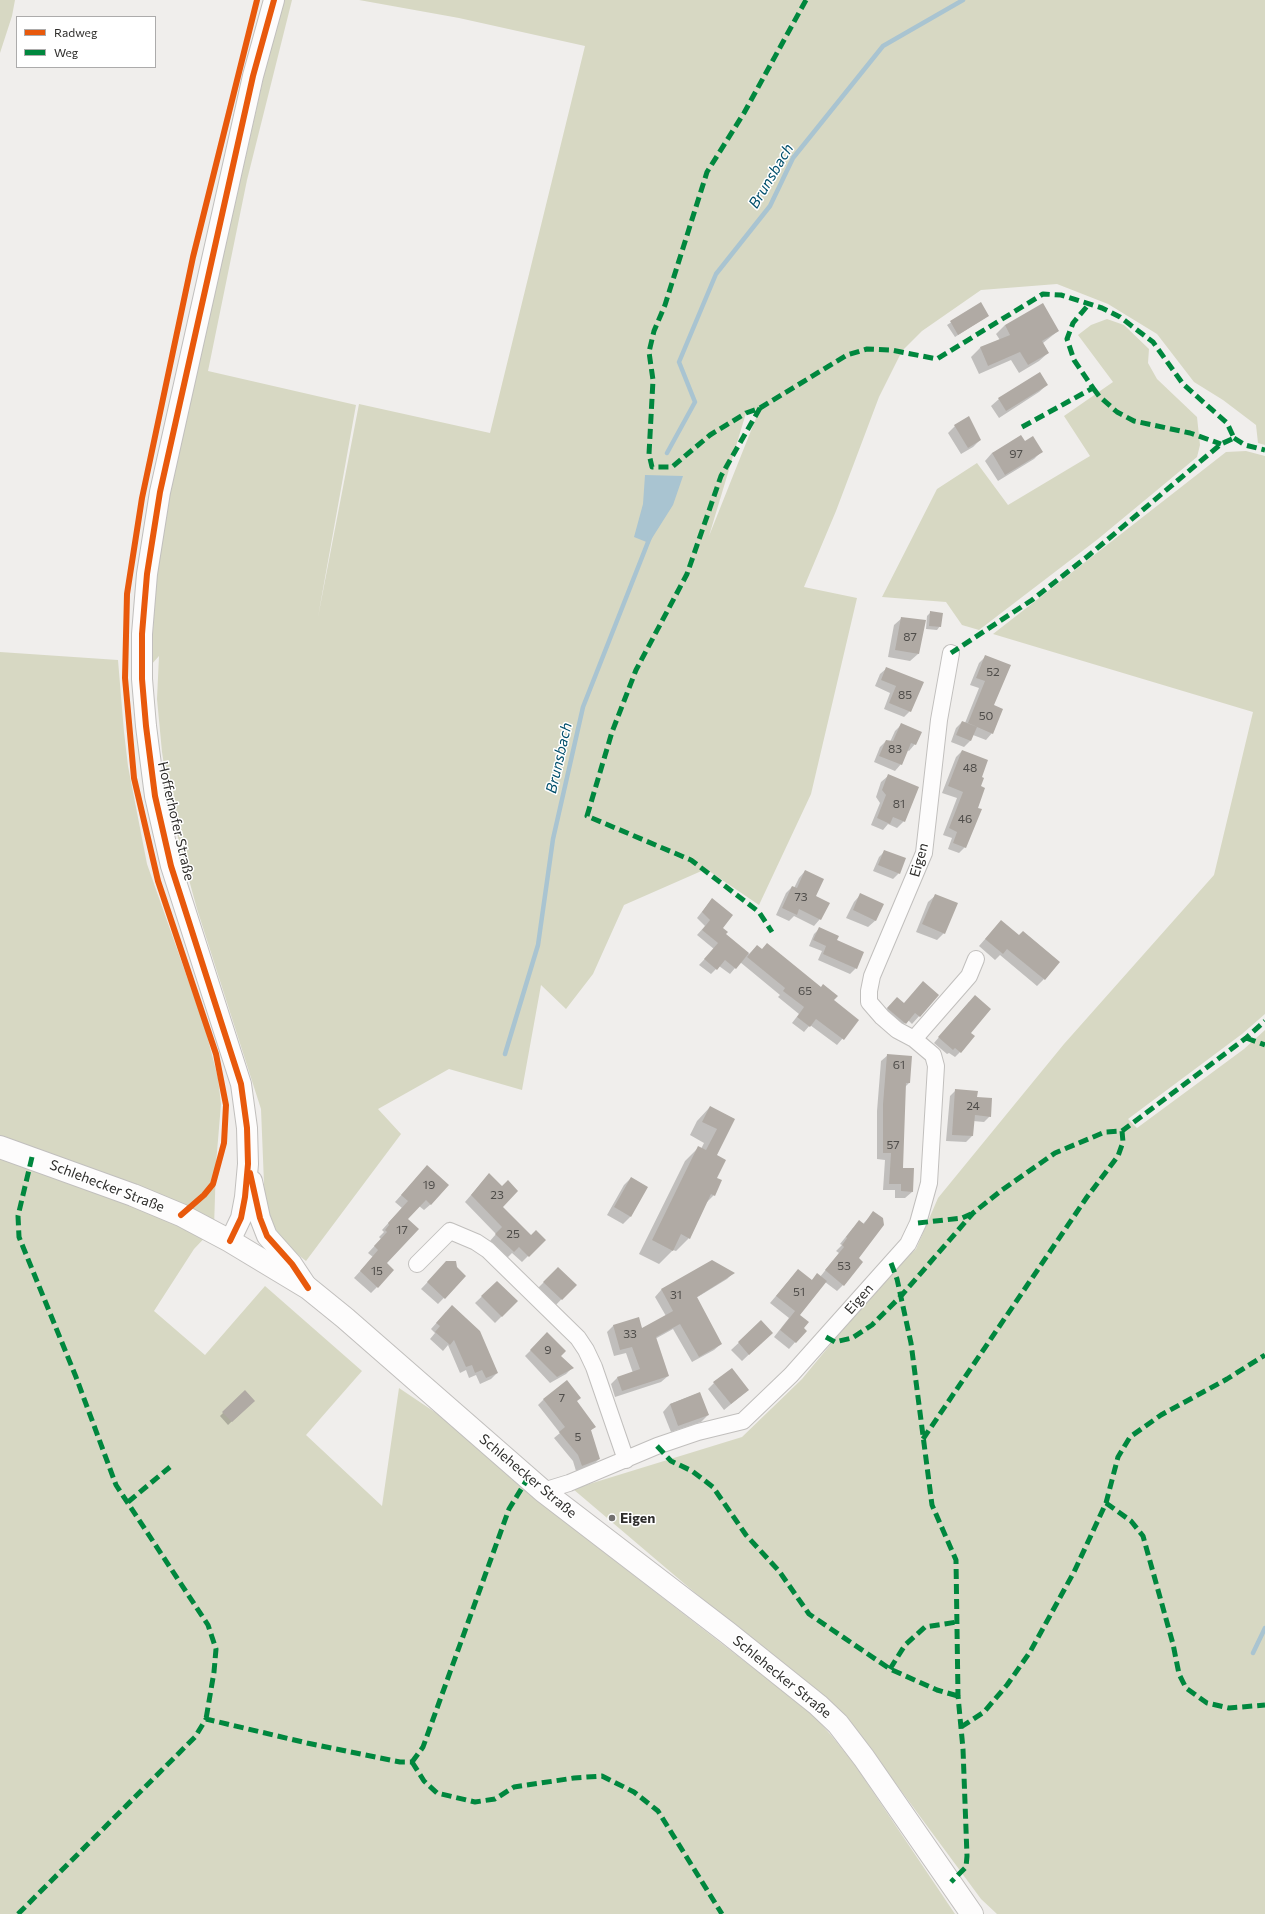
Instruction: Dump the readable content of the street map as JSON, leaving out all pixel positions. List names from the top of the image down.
{
  "streets": {
    "main road": ["Schlehecker Straße"],
    "street": ["Hofferhofer Straße", "Eigen"]
  },
  "crossings": [
    ["Hofferhofer Straße", "Schlehecker Straße"],
    ["Eigen", "Schlehecker Straße"]
  ],
  "water": ["Brunsbach"],
  "places": ["Eigen"],
  "house_numbers": [
    "97",
    "87",
    "52",
    "85",
    "50",
    "83",
    "48",
    "81",
    "46",
    "73",
    "65",
    "61",
    "24",
    "57",
    "19",
    "23",
    "17",
    "25",
    "53",
    "15",
    "51",
    "31",
    "33",
    "9",
    "7",
    "5"
  ],
  "legend": ["Radweg", "Weg"]
}
